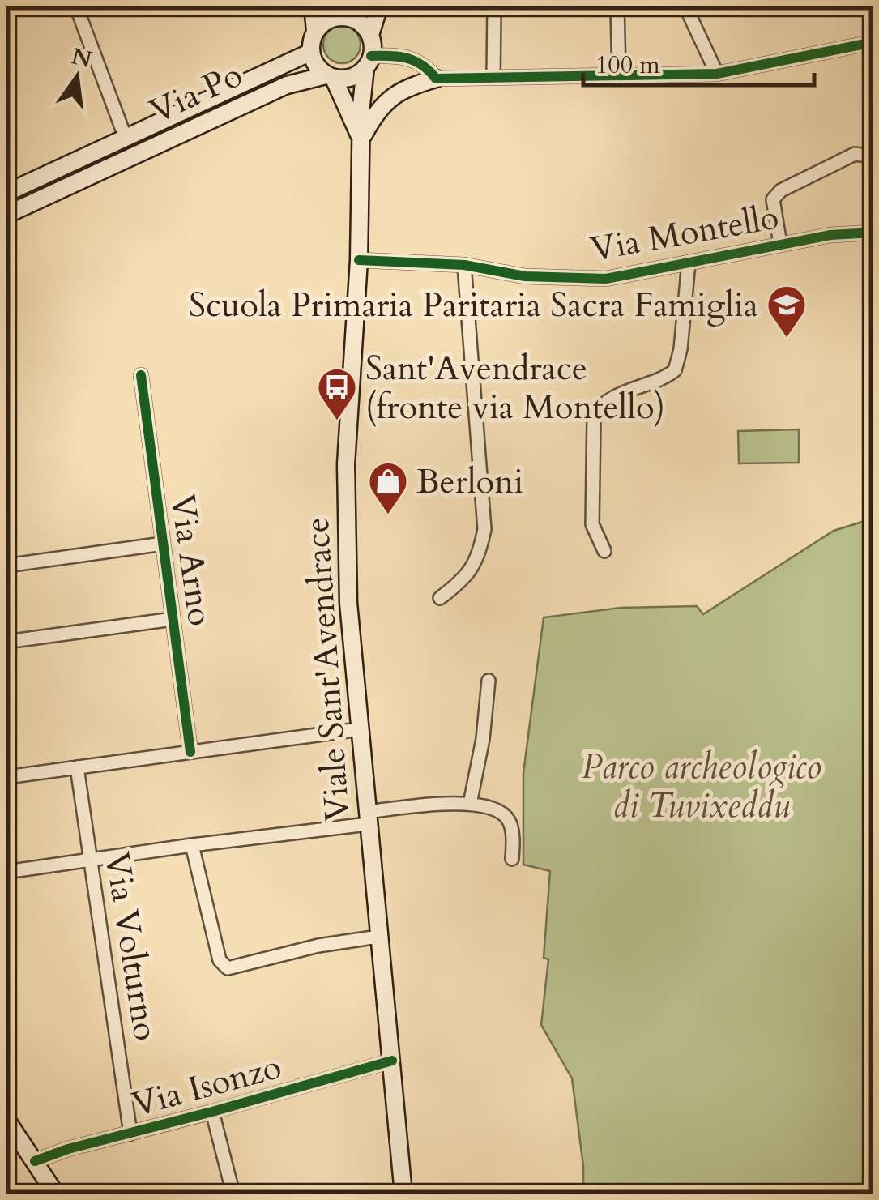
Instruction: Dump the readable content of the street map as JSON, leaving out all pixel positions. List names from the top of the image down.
{
  "streets": {
    "main road": ["Via Po", "Viale Sant'Avendrace"],
    "street": [
      "Via Montello",
      "Via Arno",
      "Via Volturno",
      "Via Isonzo"
    ]
  },
  "crossings": [
    ["Via Po", "Viale Sant'Avendrace"],
    ["Via Montello", "Viale Sant'Avendrace"],
    ["Viale Sant'Avendrace", "Via Isonzo"],
    ["Via Volturno", "Via Isonzo"]
  ],
  "parks": ["Parco archeologico di Tuvixeddu"],
  "places": {
    "school or university": ["Scuola Primaria Paritaria Sacra Famiglia"],
    "bus stop": ["Sant'Avendrace (fronte via Montello)"],
    "shop": ["Berloni"]
  },
  "scale_bar": "100 m",
  "north": "top"
}
